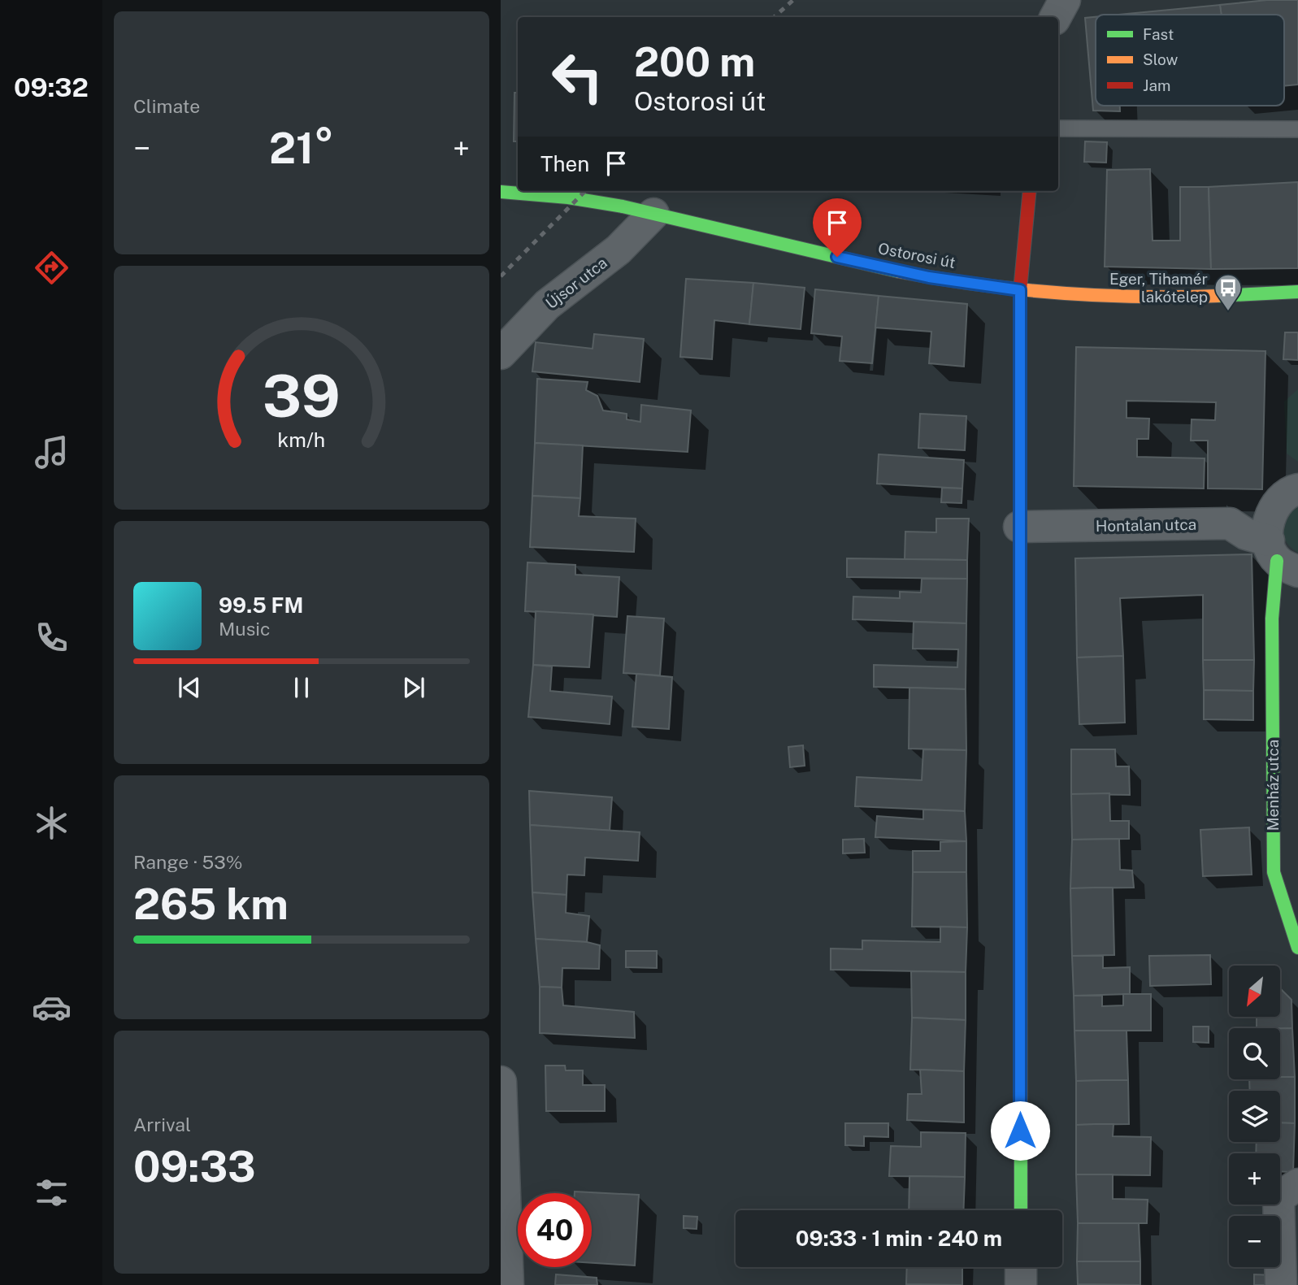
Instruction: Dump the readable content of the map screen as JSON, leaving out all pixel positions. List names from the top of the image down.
{
  "streets": {
    "street": [
      "Ostorosi út",
      "Újsor utca",
      "Hontalan utca",
      "Menház utca"
    ]
  },
  "crossings": [
    ["Ostorosi út", "Újsor utca"],
    ["Hontalan utca", "Menház utca"]
  ],
  "places": {
    "bus stop": ["Eger, Tihamér lakótelep"]
  },
  "legend": ["Fast", "Slow", "Jam"],
  "north": "bottom left",
  "page": {
    "tabs": "09:32",
    "tile": [
      "Climate",
      ["Range · 53%", "265 km"],
      ["Arrival", "09:33"]
    ],
    "turn": ["200 m", "Ostorosi út"],
    "heat": ["−", "21°", "+"],
    "then": "Then",
    "song": ["99.5 FM", "Music"],
    "map_buttons": ["+", "−"],
    "limit": "40",
    "trip": "09:33 · 1 min · 240 m",
    "gauge": ["39", "km/h"]
  }
}
